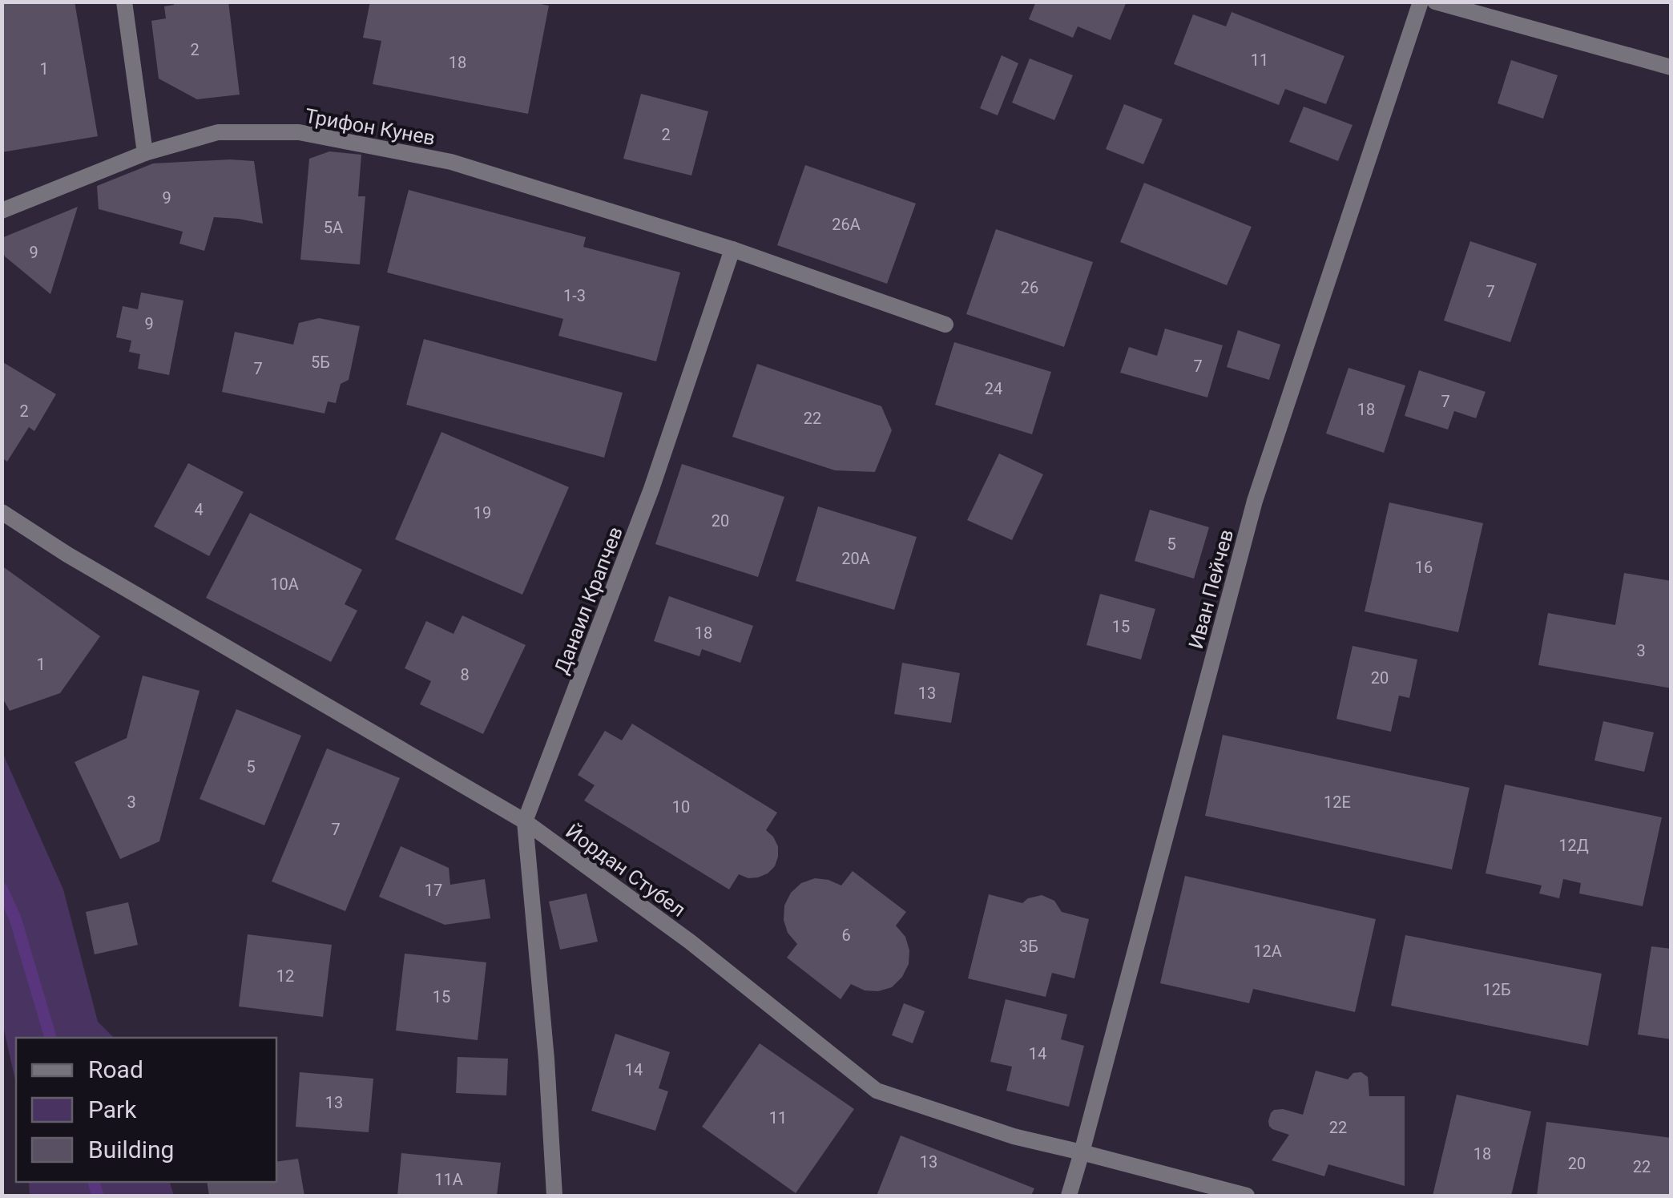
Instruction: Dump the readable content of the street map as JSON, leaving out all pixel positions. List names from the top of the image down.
{
  "streets": {
    "street": [
      "Трифон Кунев",
      "Иван Пейчев",
      "Данаил Крапчев",
      "Йордан Стубел"
    ]
  },
  "crossings": [
    ["Трифон Кунев", "Данаил Крапчев"],
    ["Иван Пейчев", "Йордан Стубел"],
    ["Данаил Крапчев", "Йордан Стубел"]
  ],
  "house_numbers": [
    "2",
    "11",
    "18",
    "1",
    "2",
    "9",
    "26A",
    "5А",
    "9",
    "26",
    "7",
    "1-3",
    "9",
    "5Б",
    "7",
    "7",
    "24",
    "7",
    "18",
    "2",
    "22",
    "4",
    "19",
    "20",
    "5",
    "20А",
    "16",
    "10А",
    "15",
    "18",
    "3",
    "1",
    "8",
    "20",
    "13",
    "5",
    "3",
    "12Е",
    "10",
    "7",
    "12Д",
    "17",
    "6",
    "3Б",
    "12А",
    "12",
    "12Б",
    "15",
    "14",
    "14",
    "13",
    "11",
    "22",
    "18",
    "13",
    "20",
    "22",
    "11А"
  ],
  "legend": ["Road", "Park", "Building"]
}
